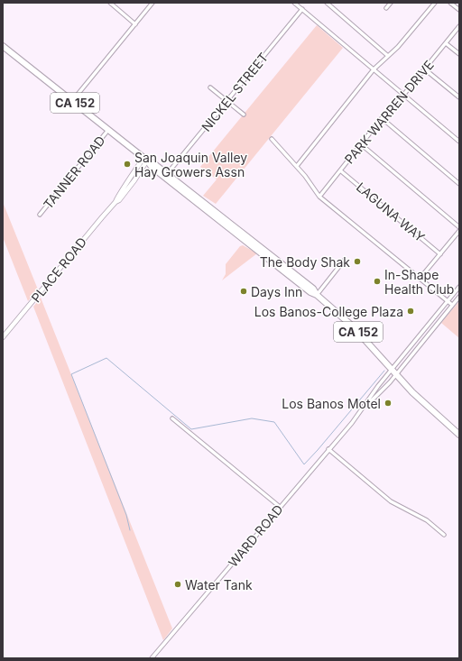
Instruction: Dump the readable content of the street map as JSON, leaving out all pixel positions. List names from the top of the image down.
{
  "streets": {
    "highway": ["CA 152"],
    "street": [
      "NICKEL STREET",
      "PARK WARREN DRIVE",
      "TANNER ROAD",
      "LAGUNA WAY",
      "PLACE ROAD",
      "WARD ROAD"
    ]
  },
  "crossings": [
    ["NICKEL STREET", "CA 152"],
    ["CA 152", "TANNER ROAD"],
    ["CA 152", "PLACE ROAD"],
    ["CA 152", "WARD ROAD"],
    ["PARK WARREN DRIVE", "LAGUNA WAY"]
  ],
  "places": [
    "San Joaquin Valley Hay Growers Assn",
    "The Body Shak",
    "In-Shape Health Club",
    "Days Inn",
    "Los Banos-College Plaza",
    "Los Banos Motel",
    "Water Tank"
  ]
}
